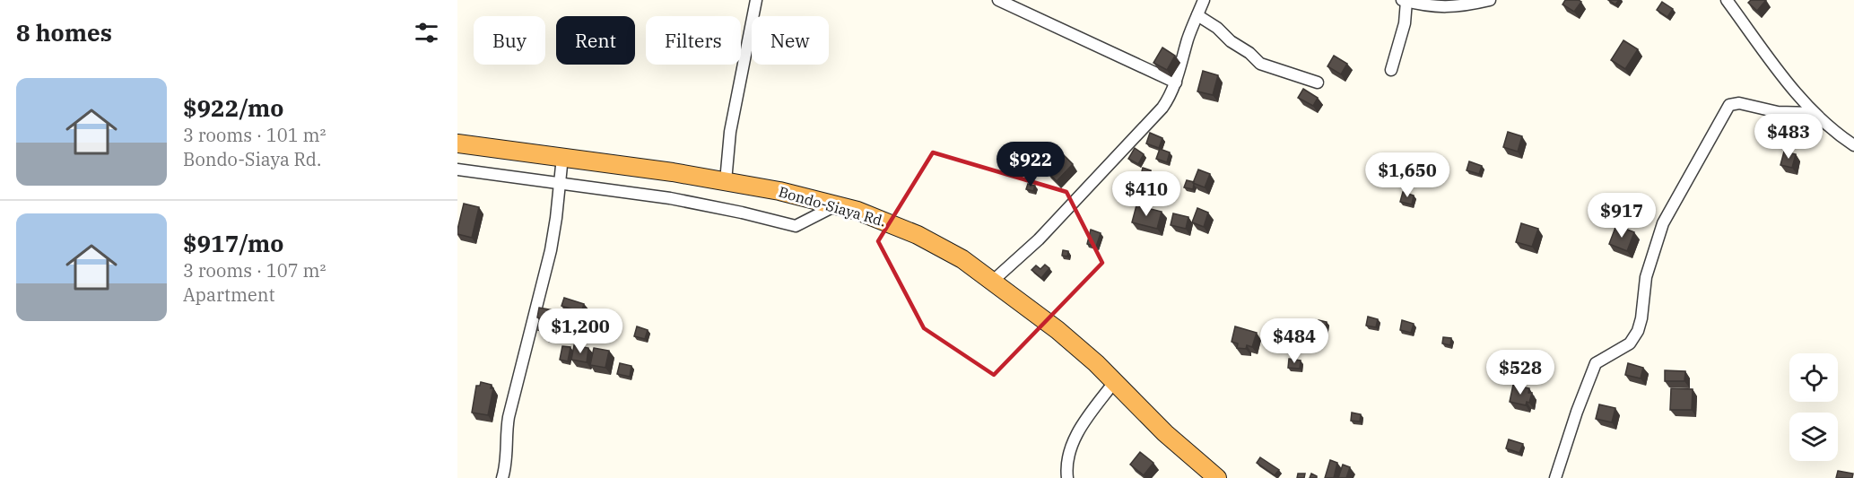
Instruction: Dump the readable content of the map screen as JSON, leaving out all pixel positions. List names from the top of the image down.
{
  "streets": {
    "highway": ["Bondo-Siaya Rd."]
  },
  "page": {
    "heading": "8 homes",
    "chip": [
      "Buy",
      "Rent",
      "Filters",
      "New"
    ],
    "list": [
      {
        "name": "$922/mo",
        "note": "3 rooms · 101 m² · Bondo-Siaya Rd."
      },
      {
        "name": "$917/mo",
        "note": "3 rooms · 107 m² · Apartment"
      }
    ],
    "price": [
      "$483",
      "$922",
      "$1,650",
      "$410",
      "$917",
      "$1,200",
      "$484",
      "$528"
    ]
  }
}
